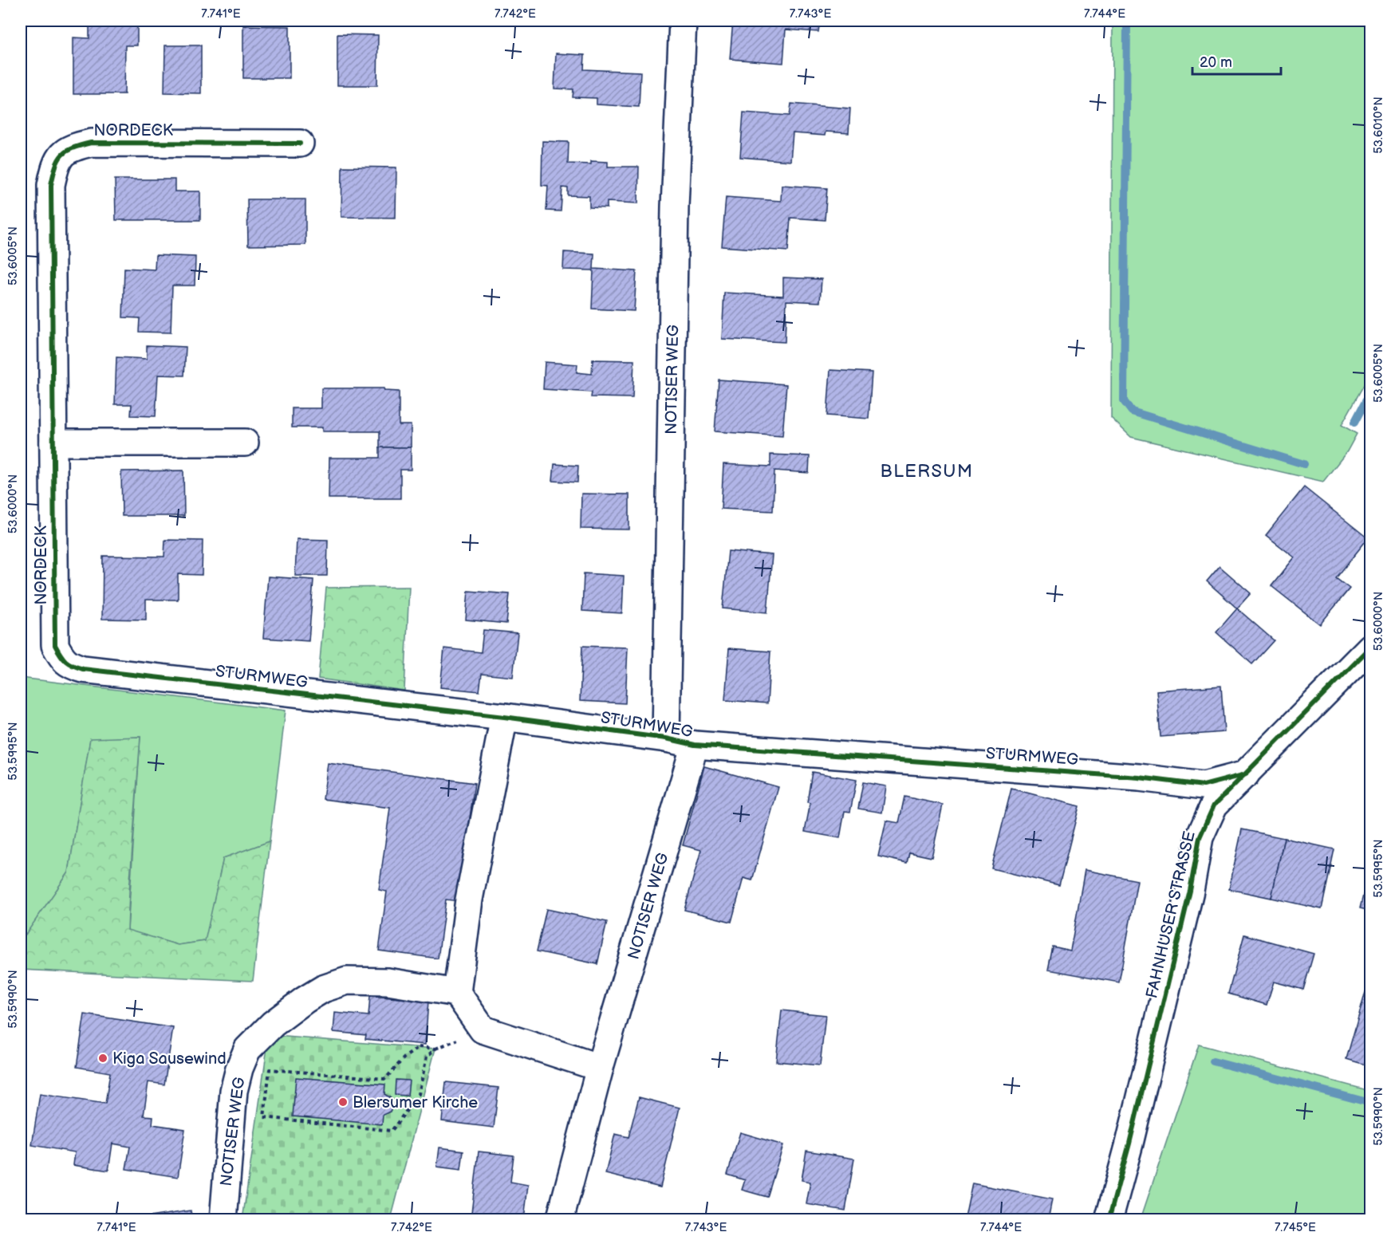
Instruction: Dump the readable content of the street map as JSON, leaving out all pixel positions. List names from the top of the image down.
{
  "streets": {
    "street": [
      "NORDECK",
      "NOTISER WEG",
      "STURMWEG",
      "FAHNHUSER STRASSE"
    ]
  },
  "crossings": [
    ["NORDECK", "STURMWEG"],
    ["NOTISER WEG", "STURMWEG"],
    ["STURMWEG", "FAHNHUSER STRASSE"]
  ],
  "districts": ["BLERSUM"],
  "places": ["Kiga Sausewind", "Blersumer Kirche"],
  "scale_bar": "20 m",
  "coordinates": [
    "7.741°E",
    "7.742°E",
    "7.743°E",
    "7.744°E",
    "53.6010°N",
    "53.6005°N",
    "53.6000°N",
    "53.5995°N",
    "53.5990°N",
    "7.745°E"
  ]
}
